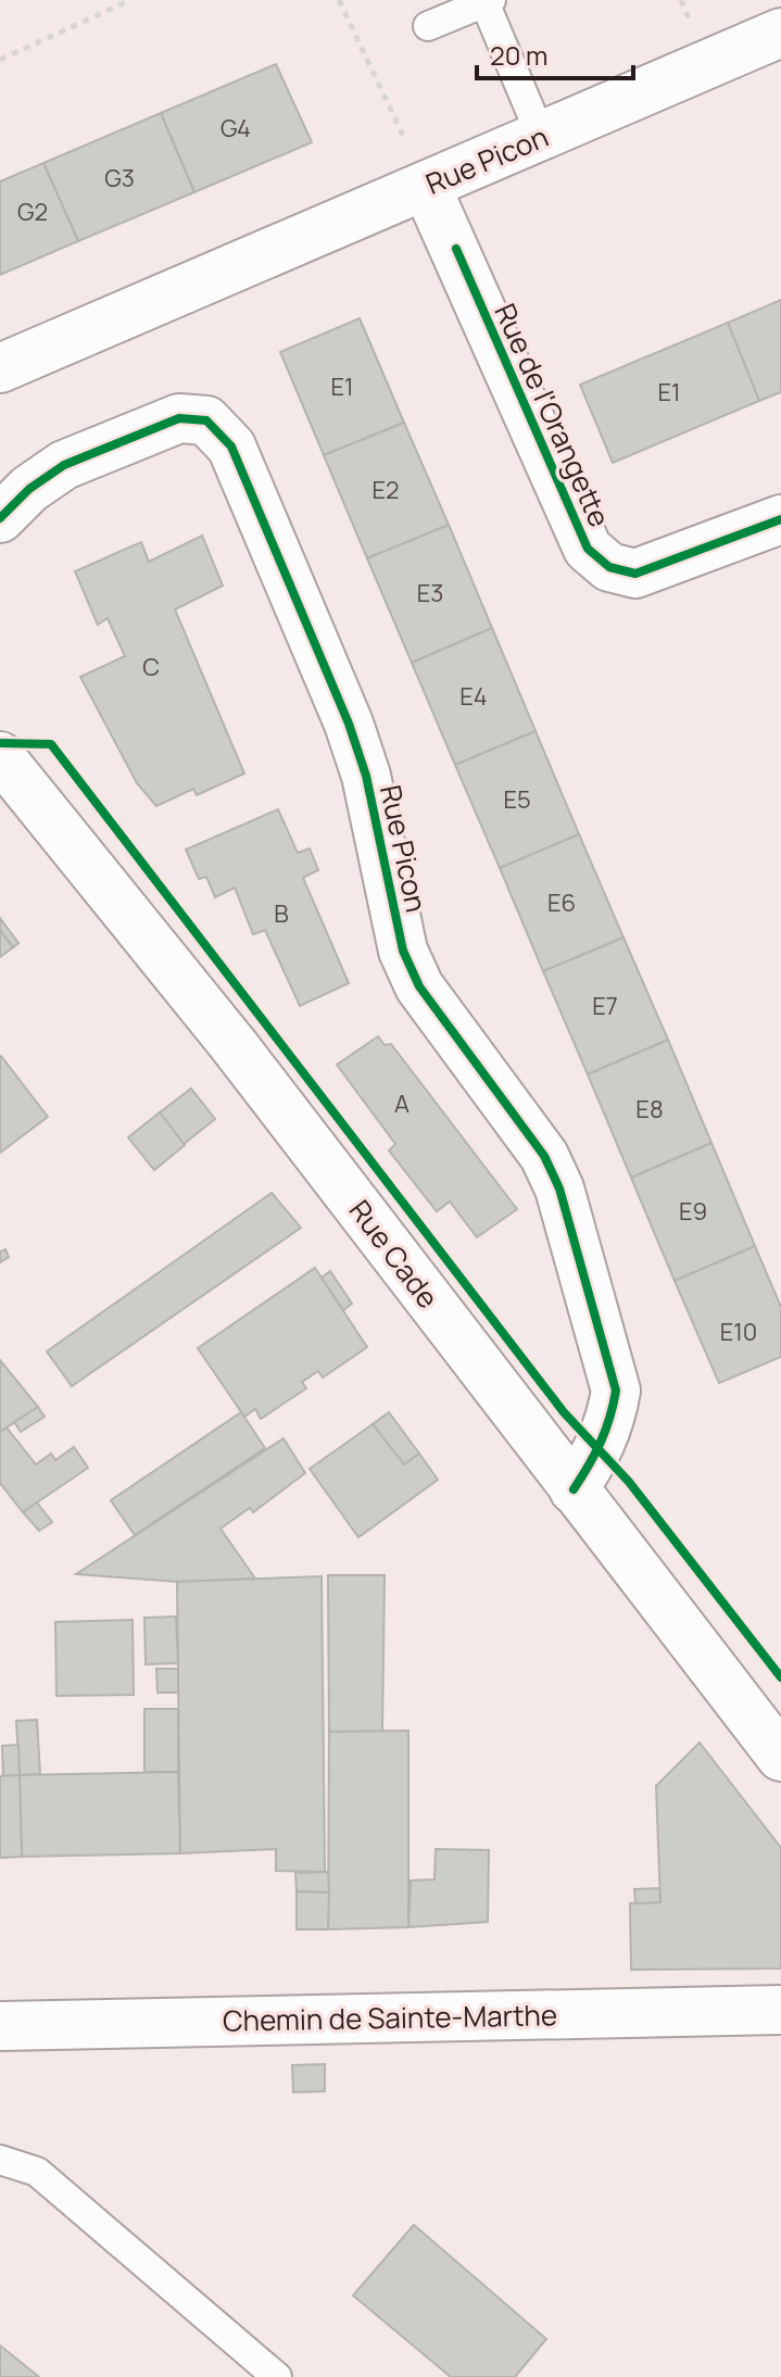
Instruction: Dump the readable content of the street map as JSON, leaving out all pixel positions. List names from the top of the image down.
{
  "streets": {
    "street": [
      "Rue Picon",
      "Rue de l'Orangette",
      "Rue Cade",
      "Chemin de Sainte-Marthe"
    ]
  },
  "crossings": [
    ["Rue Picon", "Rue de l'Orangette"],
    ["Rue Picon", "Rue Cade"]
  ],
  "house_numbers": [
    "G4",
    "G3",
    "G2",
    "E1",
    "E1",
    "E2",
    "E3",
    "C",
    "E4",
    "E5",
    "E6",
    "B",
    "E7",
    "A",
    "E8",
    "E9",
    "E10"
  ],
  "scale_bar": "20 m"
}
